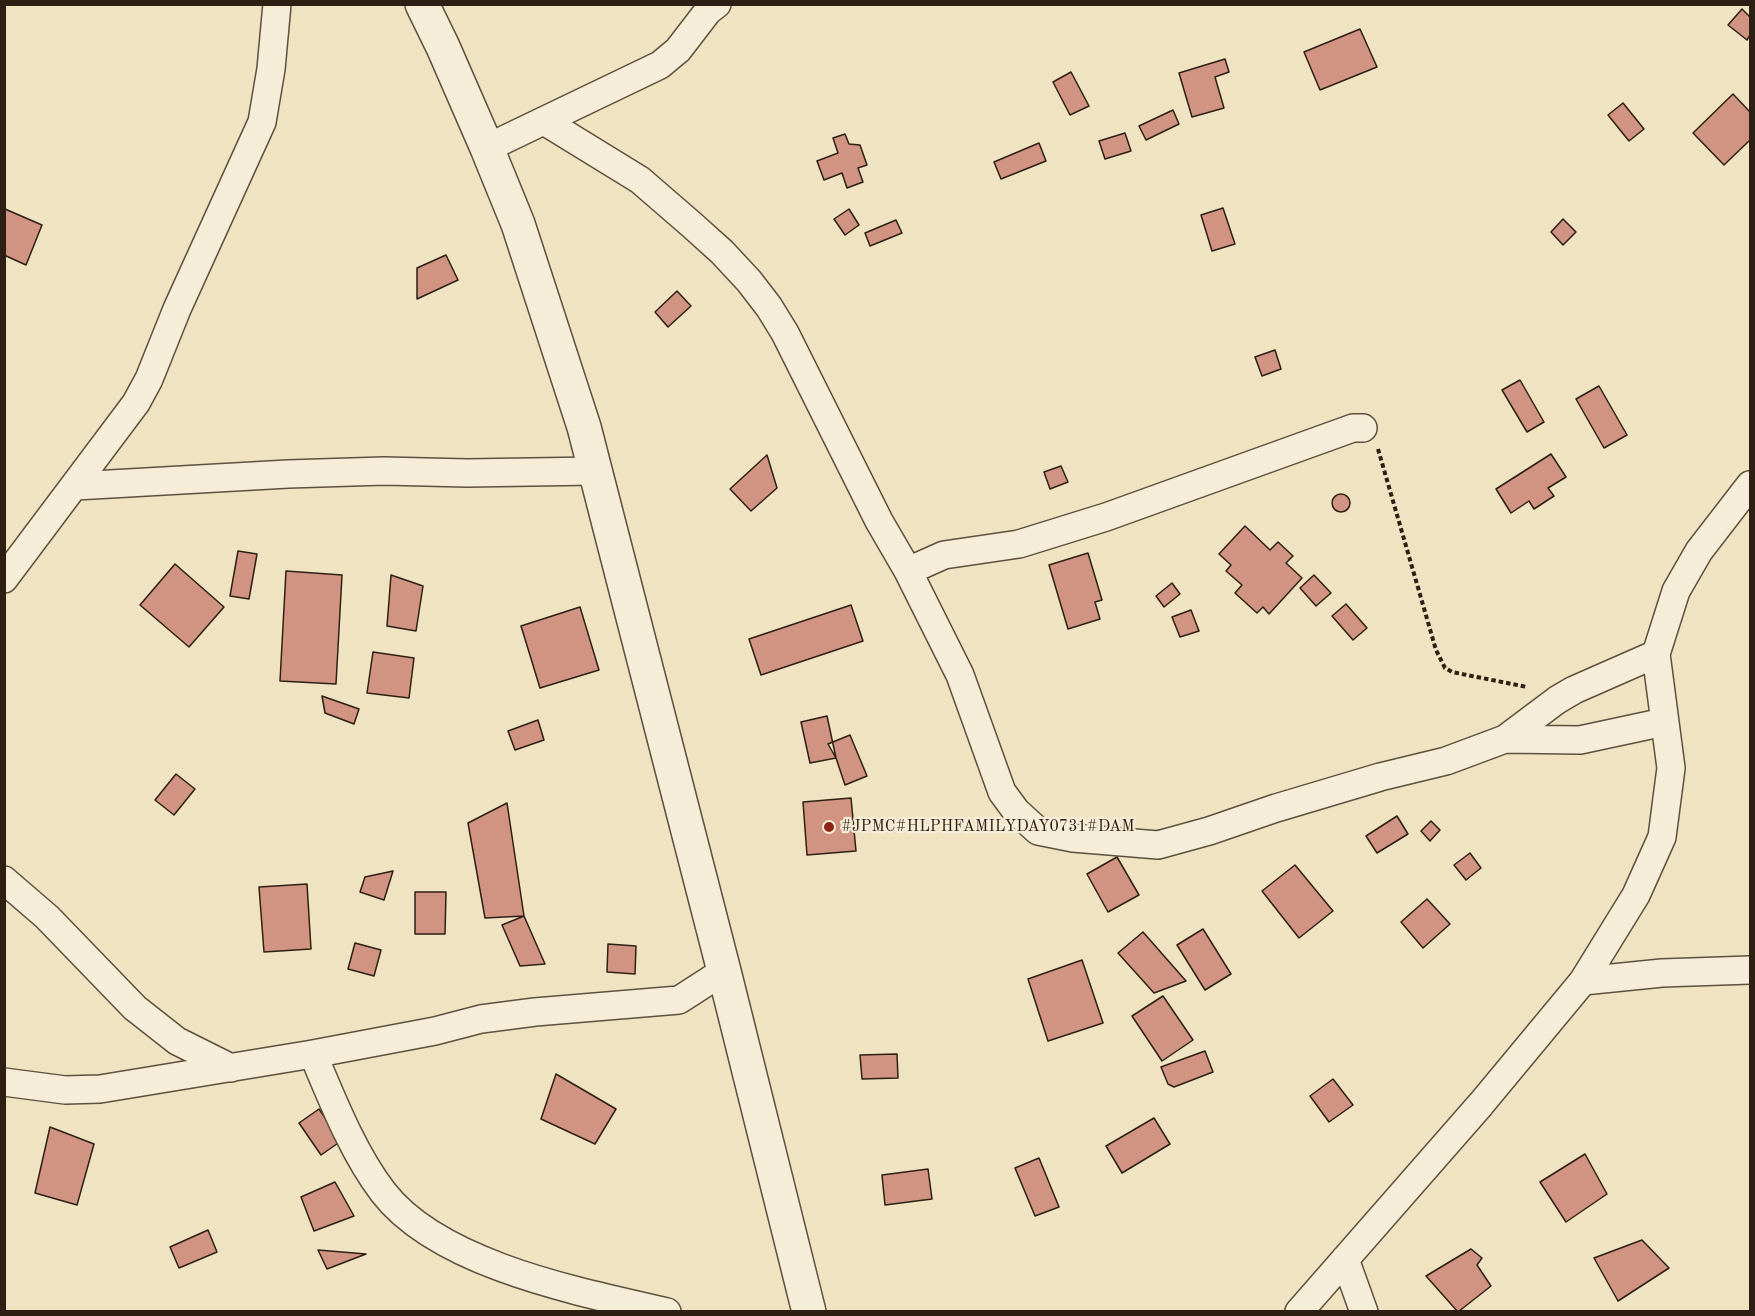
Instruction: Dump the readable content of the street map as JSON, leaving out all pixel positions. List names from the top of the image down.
{
  "places": ["#JPMC#HLPHFAMILYDAY0731#DAM"]
}
